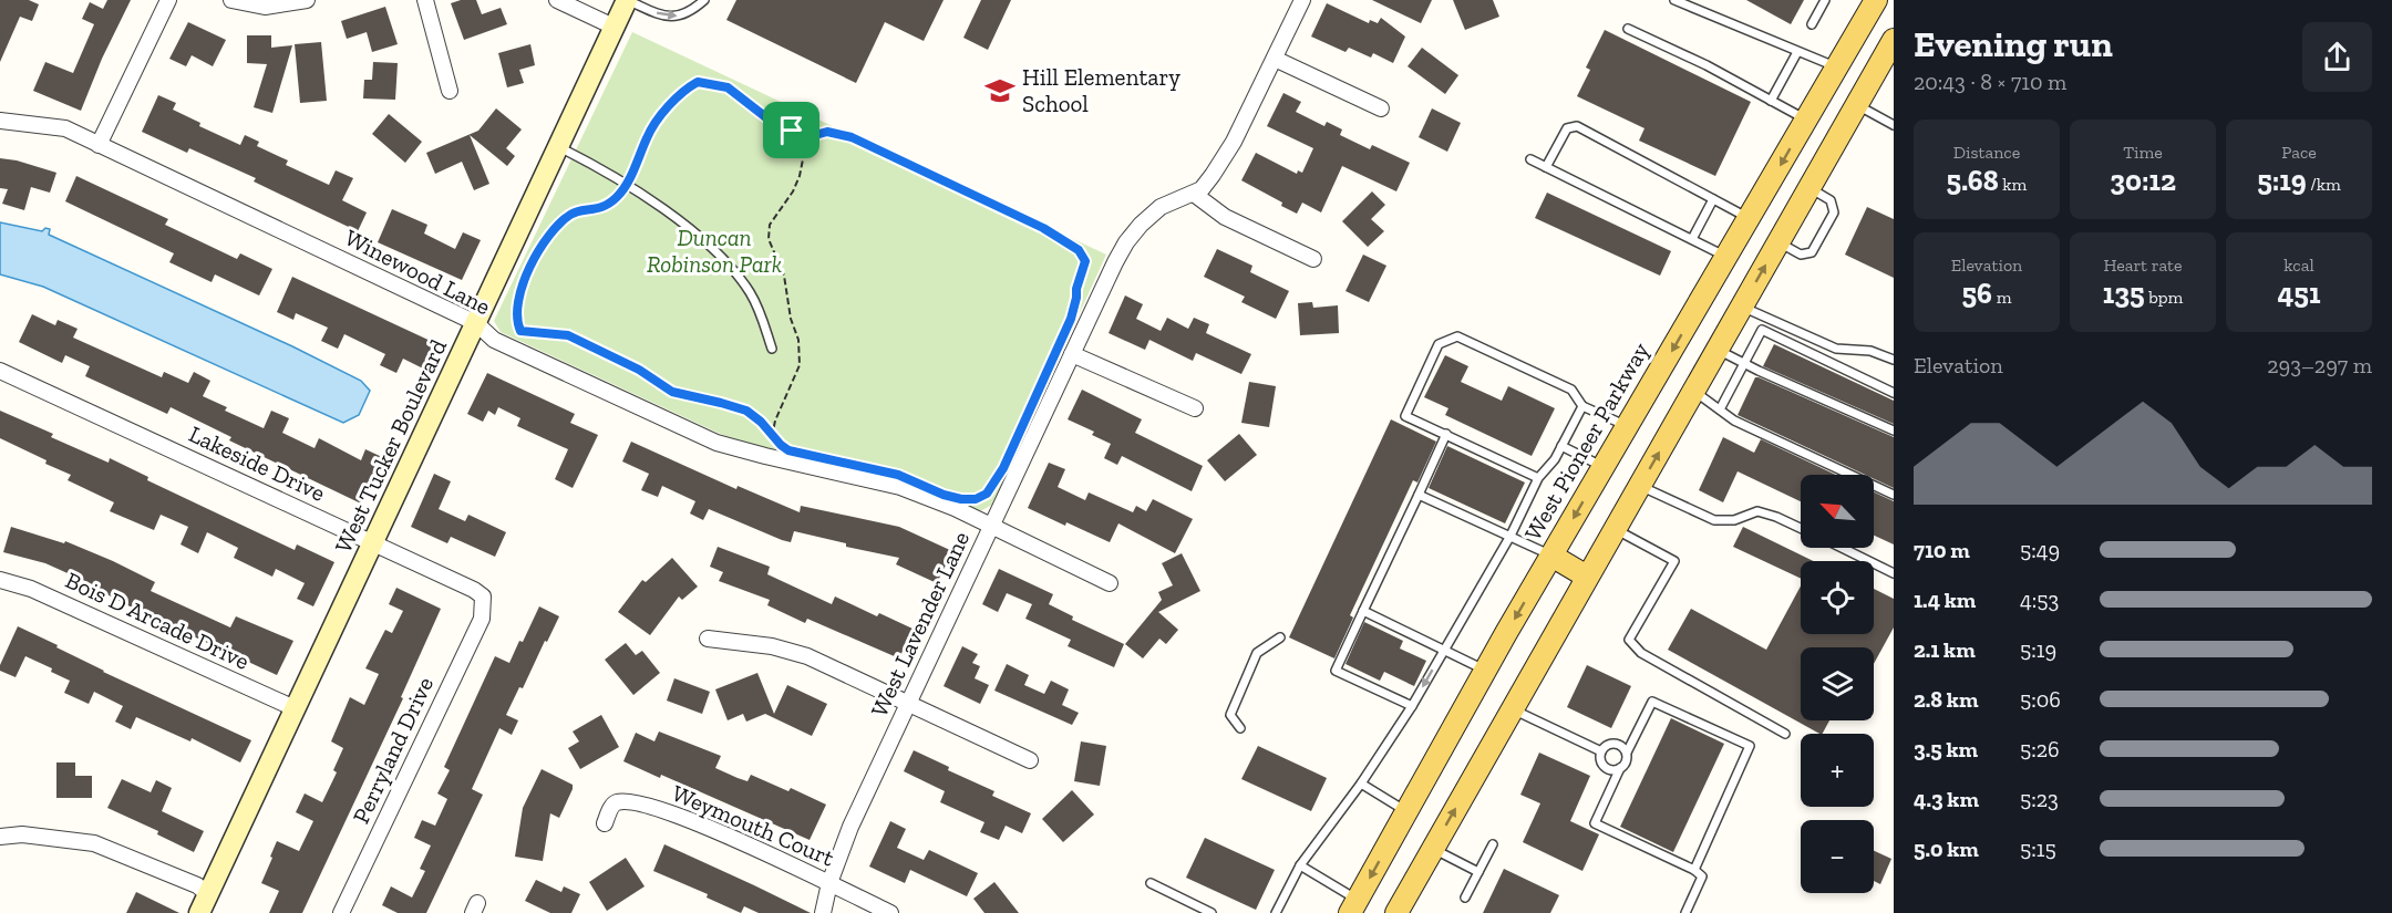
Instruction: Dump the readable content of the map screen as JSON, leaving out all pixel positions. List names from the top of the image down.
{
  "streets": {
    "main road": ["West Pioneer Parkway"],
    "street": [
      "Winewood Lane",
      "West Tucker Boulevard",
      "Lakeside Drive",
      "Bois D Arcade Drive",
      "West Lavender Lane",
      "Perryland Drive",
      "Weymouth Court"
    ]
  },
  "crossings": [
    ["Winewood Lane", "West Tucker Boulevard"],
    ["Winewood Lane", "West Lavender Lane"],
    ["West Tucker Boulevard", "Lakeside Drive"],
    ["West Tucker Boulevard", "Bois D Arcade Drive"],
    ["Lakeside Drive", "Perryland Drive"],
    ["West Lavender Lane", "Weymouth Court"]
  ],
  "parks": ["Duncan Robinson Park"],
  "places": {
    "school or university": ["Hill Elementary School"]
  },
  "north": "top left",
  "page": {
    "heading": ["Evening run", "20:43 · 8 × 710 m"],
    "stats": [
      ["Distance", "5.68 km"],
      ["Time", "30:12"],
      ["Pace", "5:19 /km"],
      ["Elevation", "56 m"],
      ["Heart rate", "135 bpm"],
      ["kcal", "451"]
    ],
    "chart": ["Elevation", "293–297 m"],
    "map_buttons": ["+", "−"],
    "list": [
      {
        "name": "710 m",
        "note": "5:49"
      },
      {
        "name": "1.4 km",
        "note": "4:53"
      },
      {
        "name": "2.1 km",
        "note": "5:19"
      },
      {
        "name": "2.8 km",
        "note": "5:06"
      },
      {
        "name": "3.5 km",
        "note": "5:26"
      },
      {
        "name": "4.3 km",
        "note": "5:23"
      },
      {
        "name": "5.0 km",
        "note": "5:15"
      }
    ]
  }
}
